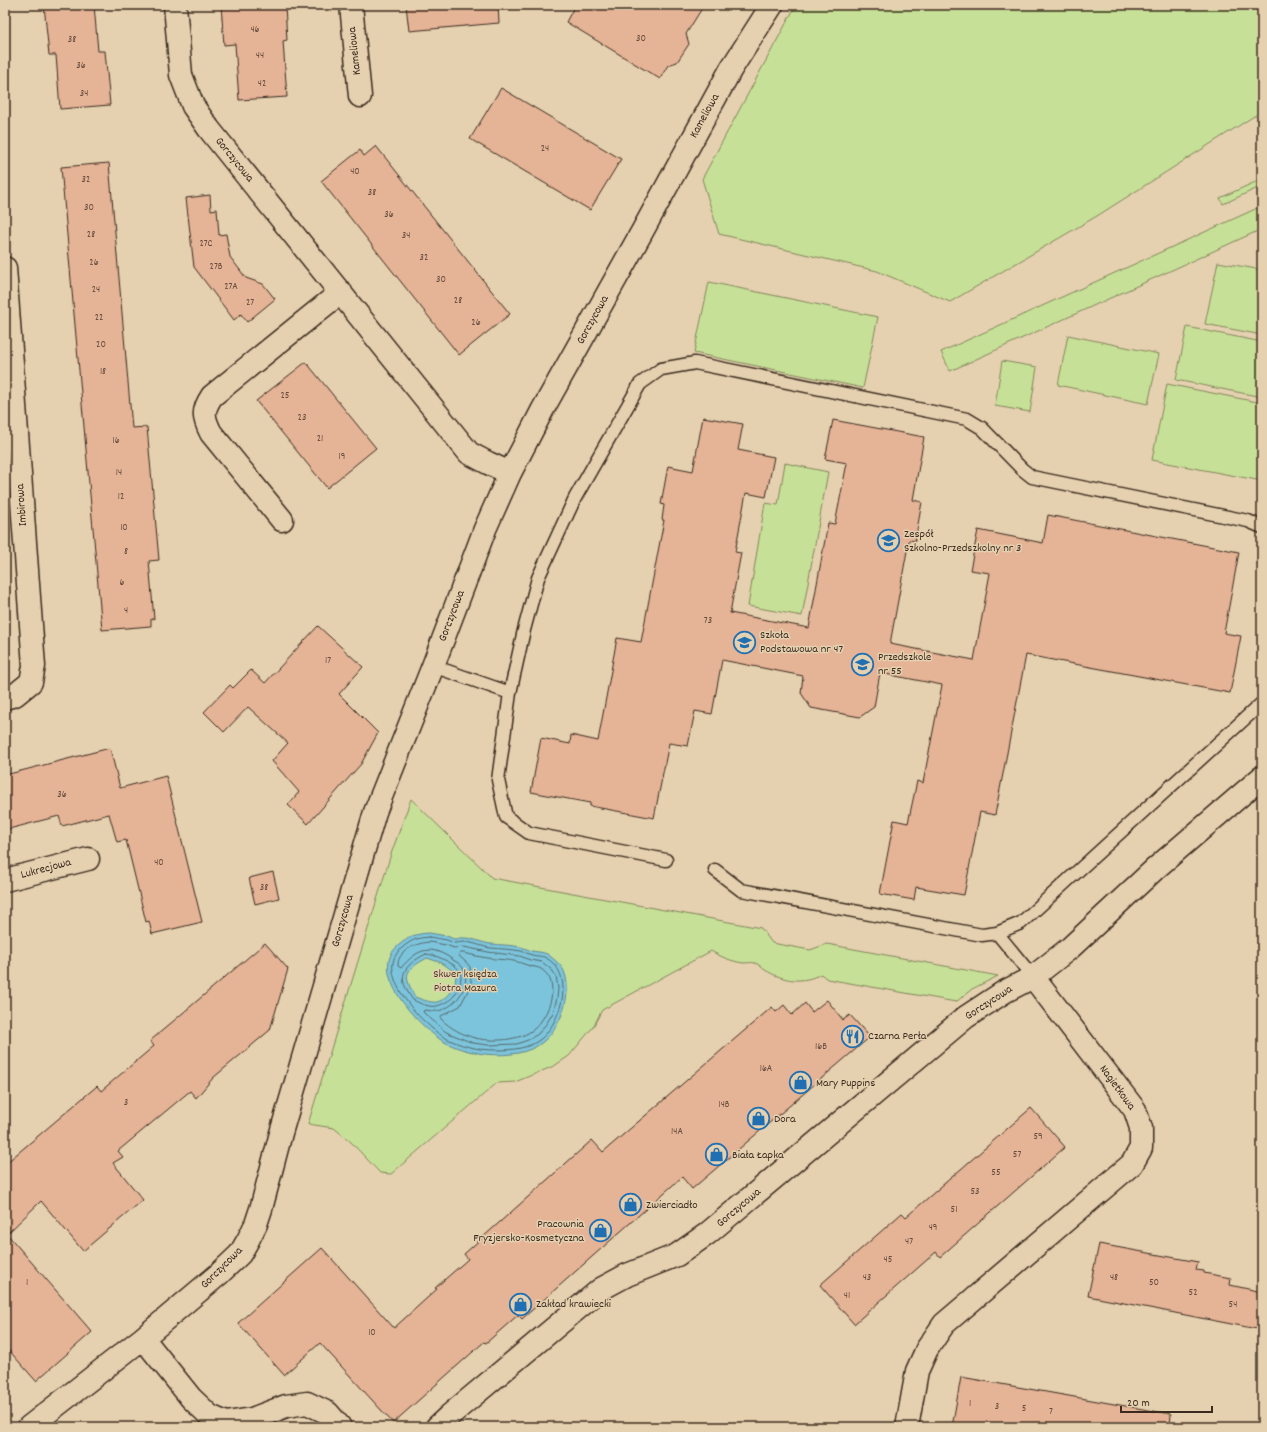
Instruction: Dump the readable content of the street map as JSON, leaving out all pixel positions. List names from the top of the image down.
{
  "streets": {
    "street": [
      "Kameliowa",
      "Gorczycowa",
      "Imbirowa",
      "Lukrecjowa",
      "Nagietkowa"
    ]
  },
  "crossings": [
    ["Kameliowa", "Gorczycowa"],
    ["Gorczycowa", "Nagietkowa"]
  ],
  "parks": ["Skwer księdza Piotra Mazura"],
  "places": {
    "school or university": ["Zespół Szkolno-Przedszkolny nr 3", "Szkoła Podstawowa nr 47", "Przedszkole nr 55"],
    "restaurant": ["Czarna Perła"],
    "shop": [
      "Mary Puppins",
      "Dora",
      "Biała Łapka",
      "Zwierciadło",
      "Pracownia Fryzjersko-Kosmetyczna",
      "Zakład krawiecki"
    ]
  },
  "house_numbers": [
    "46",
    "30",
    "38",
    "44",
    "36",
    "42",
    "34",
    "24",
    "40",
    "32",
    "38",
    "30",
    "36",
    "28",
    "34",
    "27C",
    "32",
    "26",
    "27B",
    "30",
    "27A",
    "24",
    "28",
    "27",
    "22",
    "26",
    "20",
    "18",
    "25",
    "23",
    "21",
    "16",
    "19",
    "14",
    "12",
    "10",
    "8",
    "6",
    "4",
    "73",
    "17",
    "36",
    "40",
    "38",
    "16B",
    "16A",
    "3",
    "14B",
    "14A",
    "59",
    "57",
    "55",
    "53",
    "51",
    "49",
    "47",
    "45",
    "43",
    "48",
    "1",
    "50",
    "52",
    "41",
    "54",
    "10",
    "1",
    "3",
    "5",
    "7"
  ],
  "scale_bar": "20 m"
}
